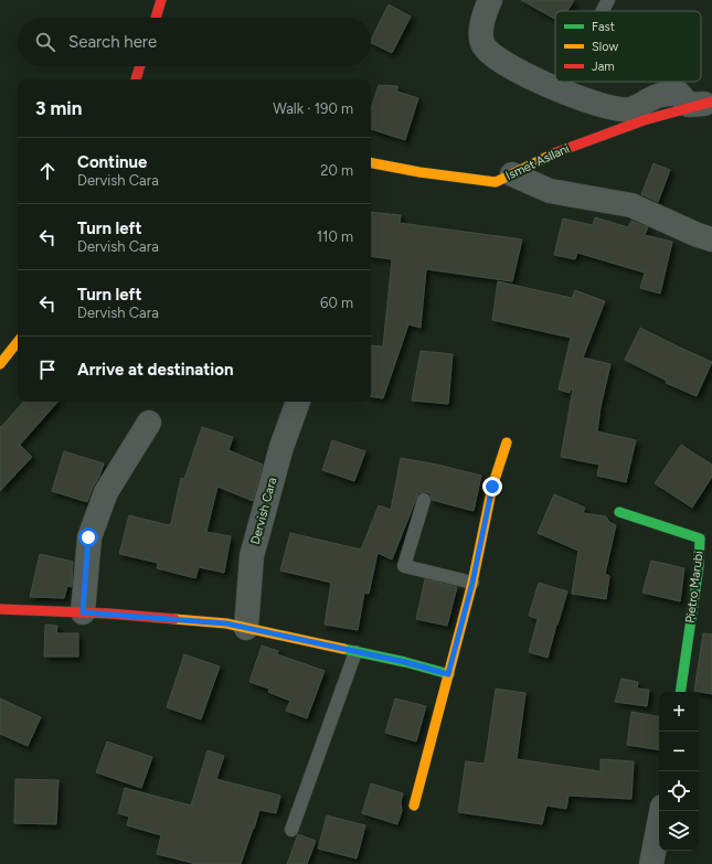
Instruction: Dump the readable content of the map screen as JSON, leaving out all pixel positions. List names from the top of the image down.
{
  "streets": {
    "street": ["Ismet Asllani", "Dervish Cara", "Pietro Marubi"]
  },
  "legend": ["Fast", "Slow", "Jam"],
  "page": {
    "search": "Search here",
    "heading": ["3 min", "Walk · 190 m"],
    "list": [
      ["Continue", "Dervish Cara", "20 m"],
      ["Turn left", "Dervish Cara", "110 m"],
      ["Turn left", "Dervish Cara", "60 m"],
      "Arrive at destination"
    ],
    "map_buttons": ["+", "−"]
  }
}
